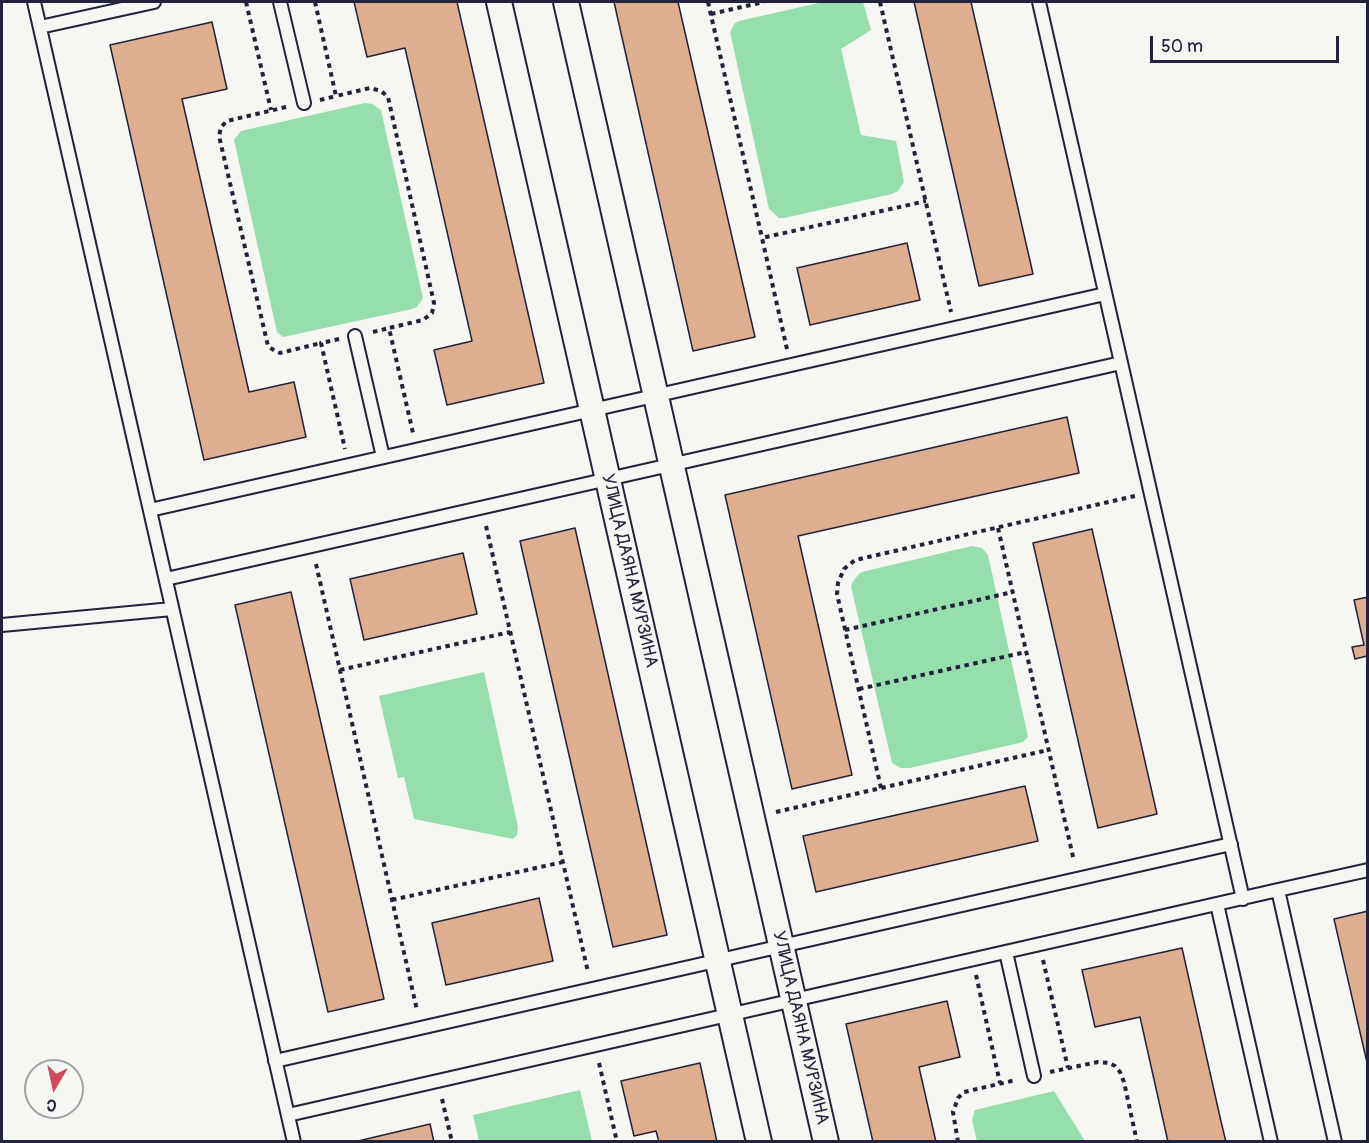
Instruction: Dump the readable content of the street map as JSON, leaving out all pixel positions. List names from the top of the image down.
{
  "streets": {
    "street": ["УЛИЦА ДАЯНА МУРЗИНА"]
  },
  "scale_bar": "50 m",
  "north": "bottom"
}
